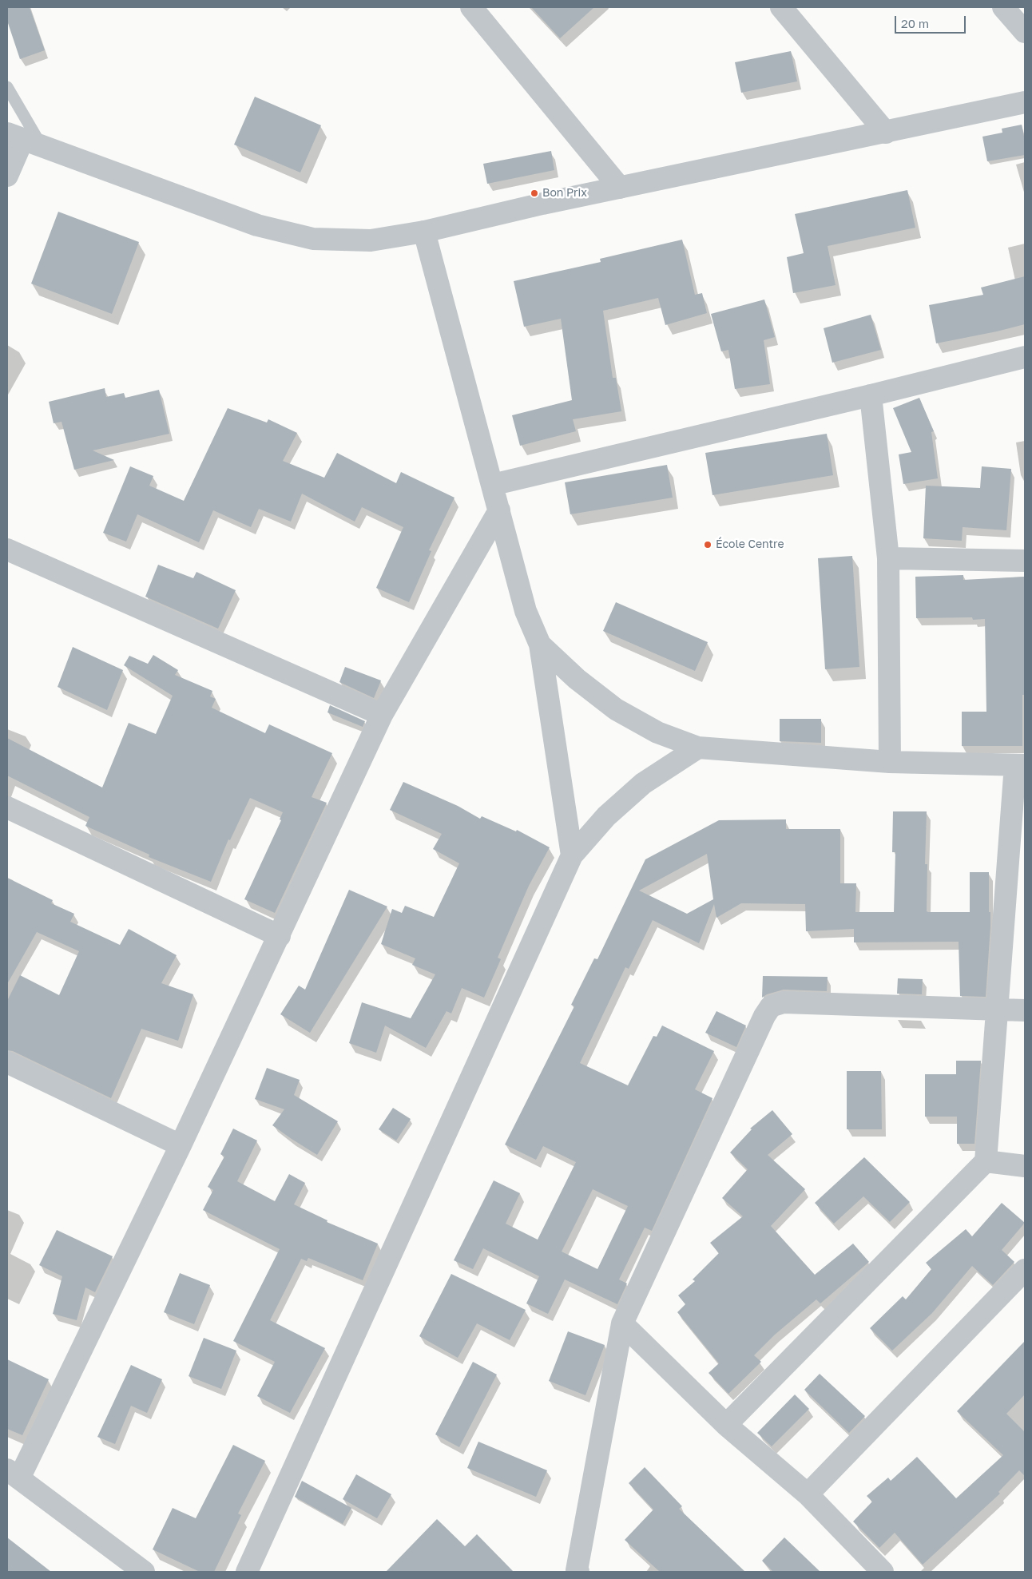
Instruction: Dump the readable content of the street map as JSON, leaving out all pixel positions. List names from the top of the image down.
{
  "places": ["Bon Prix", "École Centre"],
  "scale_bar": "20 m"
}
